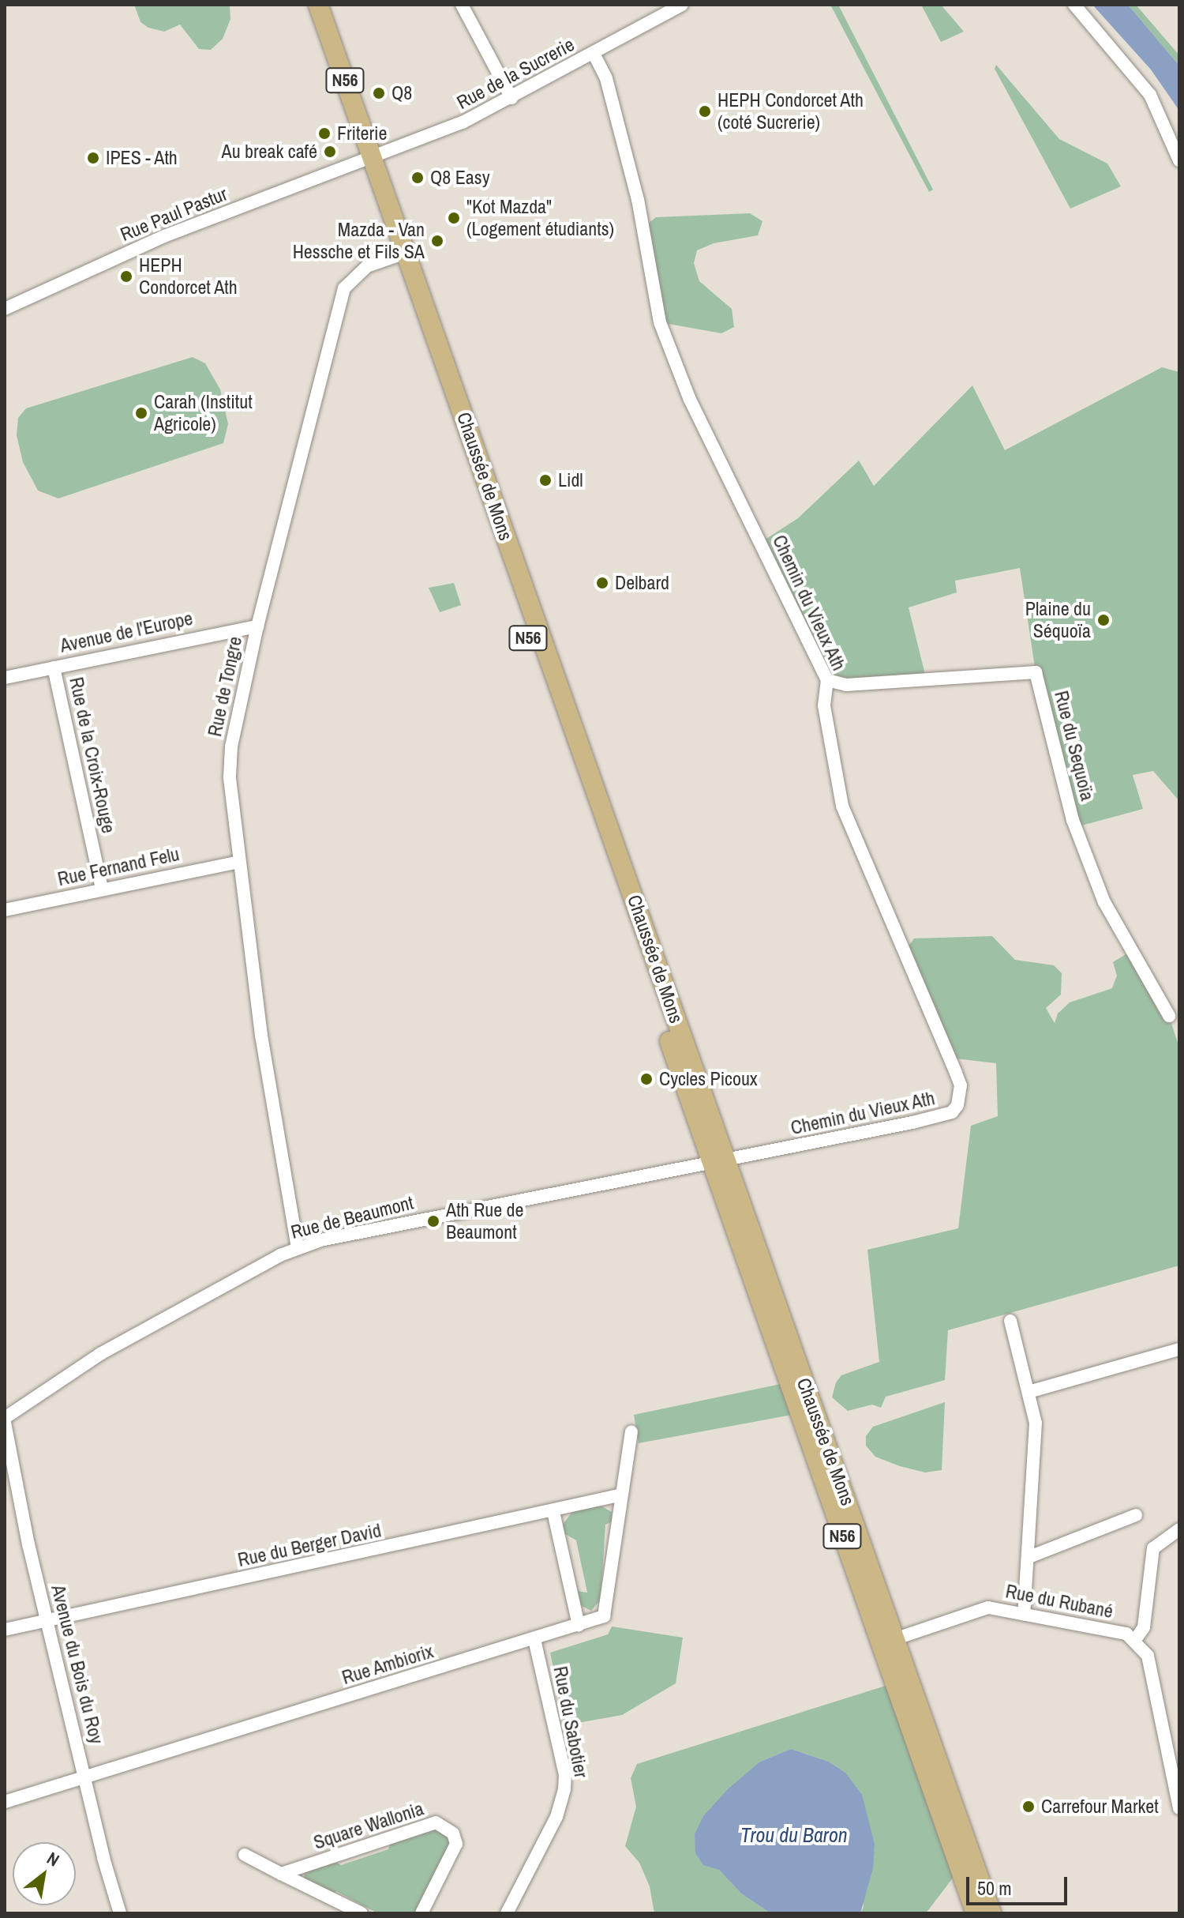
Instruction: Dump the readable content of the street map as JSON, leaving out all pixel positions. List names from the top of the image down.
{
  "streets": {
    "main road": ["N56", "Chaussée de Mons"],
    "street": [
      "Rue de la Sucrerie",
      "Rue Paul Pastur",
      "Chemin du Vieux Ath",
      "Avenue de l'Europe",
      "Rue de Tongre",
      "Rue du Sequoïa",
      "Rue de la Croix-Rouge",
      "Rue Fernand Felu",
      "Rue de Beaumont",
      "Rue du Berger David",
      "Rue du Rubané",
      "Avenue du Bois du Roy",
      "Rue Ambiorix",
      "Rue du Sabotier",
      "Square Wallonia"
    ]
  },
  "crossings": [
    ["Rue de la Sucrerie", "Rue Paul Pastur"],
    ["Rue de la Sucrerie", "Chaussée de Mons"],
    ["Rue de la Sucrerie", "Chemin du Vieux Ath"],
    ["Rue Paul Pastur", "Chaussée de Mons"],
    ["Chaussée de Mons", "Chemin du Vieux Ath"],
    ["Chaussée de Mons", "Rue de Tongre"],
    ["Chaussée de Mons", "Rue de Beaumont"],
    ["Chaussée de Mons", "Rue du Rubané"],
    ["Chemin du Vieux Ath", "Rue du Sequoïa"],
    ["Chemin du Vieux Ath", "Rue de Beaumont"],
    ["Avenue de l'Europe", "Rue de Tongre"],
    ["Avenue de l'Europe", "Rue de la Croix-Rouge"],
    ["Rue de Tongre", "Rue Fernand Felu"],
    ["Rue de Tongre", "Rue de Beaumont"],
    ["Rue de la Croix-Rouge", "Rue Fernand Felu"],
    ["Rue du Berger David", "Avenue du Bois du Roy"],
    ["Rue du Berger David", "Rue Ambiorix"],
    ["Avenue du Bois du Roy", "Rue Ambiorix"],
    ["Rue Ambiorix", "Rue du Sabotier"]
  ],
  "water": ["Trou du Baron"],
  "places": [
    "Q8",
    "HEPH Condorcet Ath (coté Sucrerie)",
    "Friterie",
    "Au break café",
    "IPES - Ath",
    "Q8 Easy",
    "\"Kot Mazda\" (Logement étudiants)",
    "Mazda - Van Hessche et Fils SA",
    "HEPH Condorcet Ath",
    "Carah (Institut Agricole)",
    "Lidl",
    "Delbard",
    "Plaine du Séquoïa",
    "Cycles Picoux",
    "Ath Rue de Beaumont",
    "Carrefour Market"
  ],
  "scale_bar": "50 m",
  "north": "top right"
}
